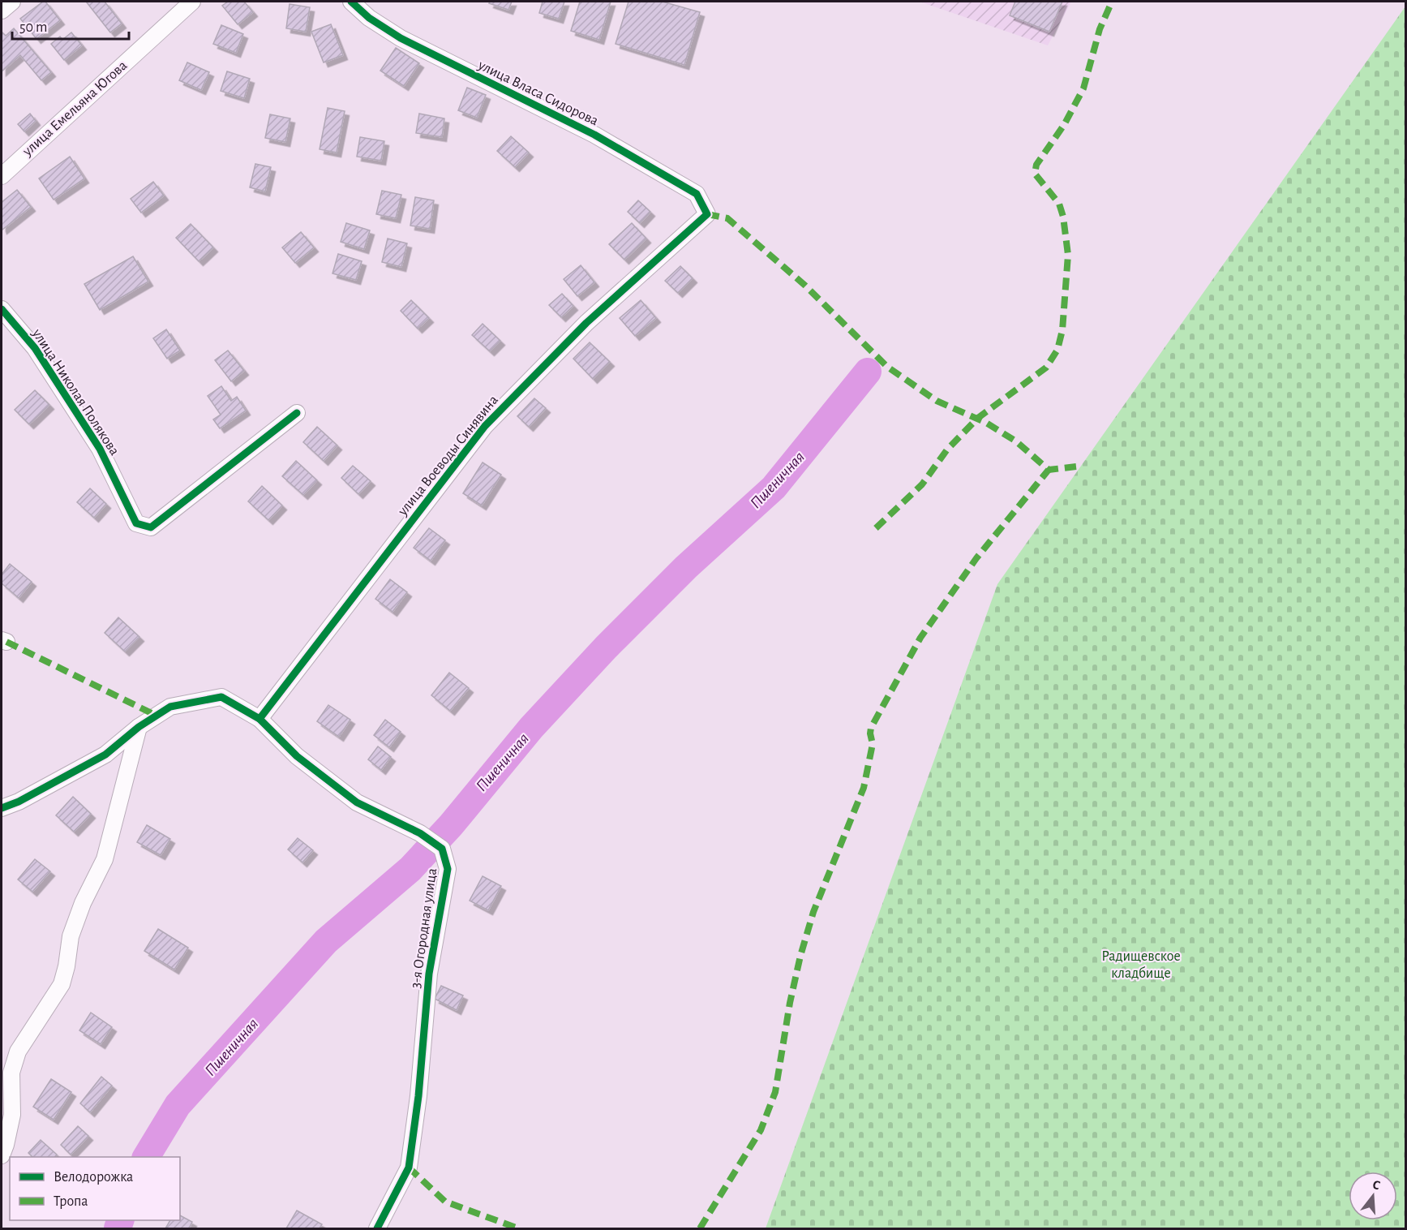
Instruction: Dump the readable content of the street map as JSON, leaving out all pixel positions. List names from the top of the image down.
{
  "streets": {
    "street": [
      "улица Власа Сидорова",
      "улица Емельяна Югова",
      "улица Николая Полякова",
      "улица Воеводы Синявина",
      "3-я Огородная улица"
    ]
  },
  "crossings": [
    ["улица Власа Сидорова", "улица Воеводы Синявина"],
    ["улица Воеводы Синявина", "3-я Огородная улица"]
  ],
  "water": ["Пшеничная"],
  "parks": ["Радищевское кладбище"],
  "legend": ["Велодорожка", "Тропа"],
  "scale_bar": "50 m",
  "north": "top"
}
